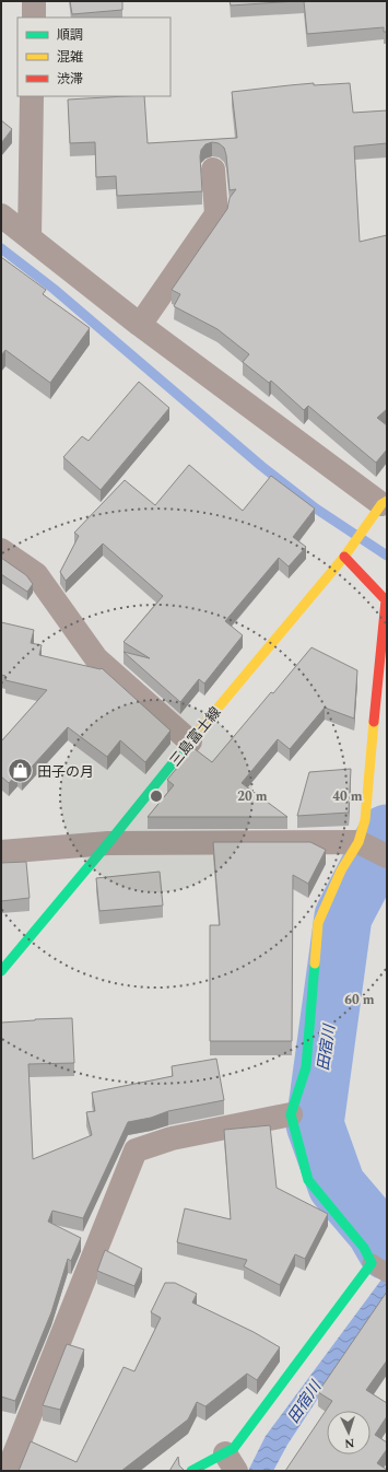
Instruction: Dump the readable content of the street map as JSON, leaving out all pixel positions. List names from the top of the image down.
{
  "streets": {
    "street": ["三島富士線"]
  },
  "water": ["田宿川"],
  "places": {
    "shop": ["田子の月"]
  },
  "legend": ["順調", "混雑", "渋滞"],
  "north": "bottom",
  "rings": ["20 m", "40 m", "60 m"]
}
